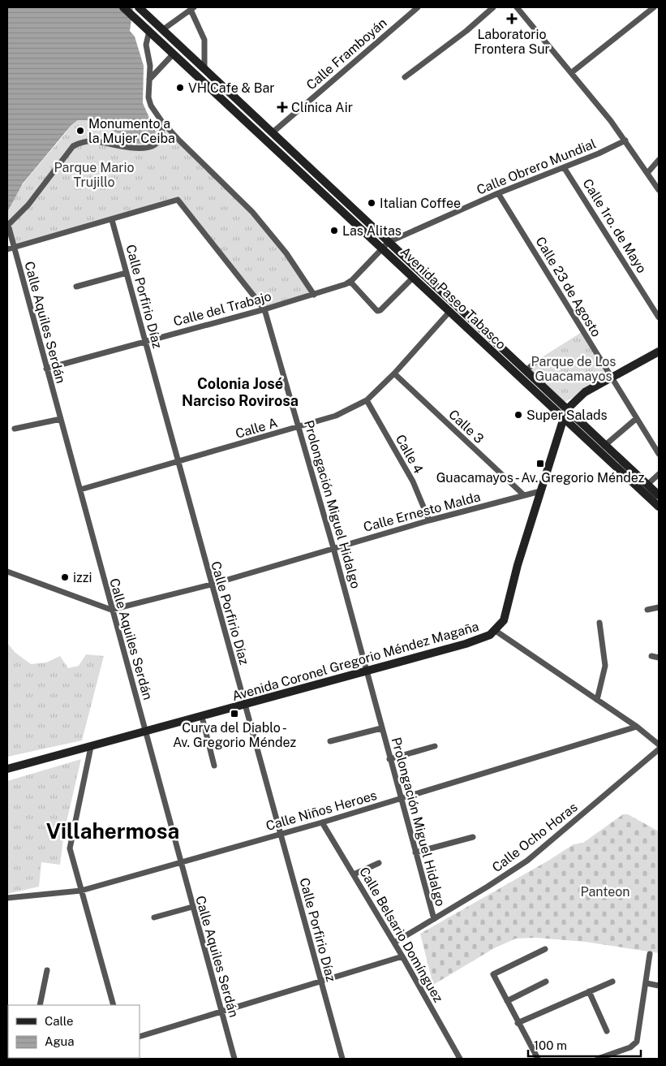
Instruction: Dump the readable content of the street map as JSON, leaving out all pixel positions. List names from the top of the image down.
{
  "streets": {
    "main road": ["Avenida Paseo Tabasco", "Avenida Coronel Gregorio Méndez Magaña"],
    "street": [
      "Calle Framboyán",
      "Calle Obrero Mundial",
      "Calle 1ro. de Mayo",
      "Calle 23 de Agosto",
      "Calle Porfirio Díaz",
      "Calle del Trabajo",
      "Calle Aquiles Serdán",
      "Calle 3",
      "Calle A",
      "Calle 4",
      "Prolongación Miguel Hidalgo",
      "Calle Ernesto Malda",
      "Calle Niños Heroes",
      "Calle Ocho Horas",
      "Calle Belsario Domínguez"
    ]
  },
  "crossings": [
    ["Calle Framboyán", "Avenida Paseo Tabasco"],
    ["Calle Obrero Mundial", "Calle 1ro. de Mayo"],
    ["Calle Obrero Mundial", "Calle 23 de Agosto"],
    ["Calle Obrero Mundial", "Avenida Paseo Tabasco"],
    ["Calle Obrero Mundial", "Calle del Trabajo"],
    ["Calle 23 de Agosto", "Avenida Coronel Gregorio Méndez Magaña"],
    ["Calle Porfirio Díaz", "Calle del Trabajo"],
    ["Calle Porfirio Díaz", "Calle A"],
    ["Calle Porfirio Díaz", "Prolongación Miguel Hidalgo"],
    ["Calle Porfirio Díaz", "Calle Ernesto Malda"],
    ["Calle Porfirio Díaz", "Avenida Coronel Gregorio Méndez Magaña"],
    ["Calle Porfirio Díaz", "Calle Niños Heroes"],
    ["Avenida Paseo Tabasco", "Calle del Trabajo"],
    ["Avenida Paseo Tabasco", "Calle A"],
    ["Avenida Paseo Tabasco", "Avenida Coronel Gregorio Méndez Magaña"],
    ["Calle del Trabajo", "Calle Aquiles Serdán"],
    ["Calle del Trabajo", "Prolongación Miguel Hidalgo"],
    ["Calle Aquiles Serdán", "Calle A"],
    ["Calle Aquiles Serdán", "Prolongación Miguel Hidalgo"],
    ["Calle Aquiles Serdán", "Calle Ernesto Malda"],
    ["Calle Aquiles Serdán", "Avenida Coronel Gregorio Méndez Magaña"],
    ["Calle Aquiles Serdán", "Calle Niños Heroes"],
    ["Calle 3", "Calle A"],
    ["Calle 3", "Calle Ernesto Malda"],
    ["Calle A", "Calle 4"],
    ["Calle A", "Prolongación Miguel Hidalgo"],
    ["Calle 4", "Calle Ernesto Malda"],
    ["Prolongación Miguel Hidalgo", "Calle Ernesto Malda"],
    ["Prolongación Miguel Hidalgo", "Avenida Coronel Gregorio Méndez Magaña"],
    ["Prolongación Miguel Hidalgo", "Calle Niños Heroes"],
    ["Prolongación Miguel Hidalgo", "Calle Ocho Horas"],
    ["Calle Ernesto Malda", "Avenida Coronel Gregorio Méndez Magaña"],
    ["Calle Niños Heroes", "Calle Belsario Domínguez"],
    ["Calle Ocho Horas", "Calle Belsario Domínguez"]
  ],
  "districts": ["Colonia José Narciso Rovirosa", "Villahermosa"],
  "parks": ["Parque Mario Trujillo", "Parque de Los Guacamayos", "Panteon"],
  "places": {
    "health": ["Laboratorio Frontera Sur", "Clínica Air"],
    "other": [
      "VH Cafe & Bar",
      "Monumento a la Mujer Ceiba",
      "Italian Coffee",
      "Las Alitas",
      "Super Salads",
      "izzi"
    ],
    "transit": ["Guacamayos - Av. Gregorio Méndez", "Curva del Diablo - Av. Gregorio Méndez"]
  },
  "legend": ["Calle", "Agua"],
  "scale_bar": "100 m"
}
